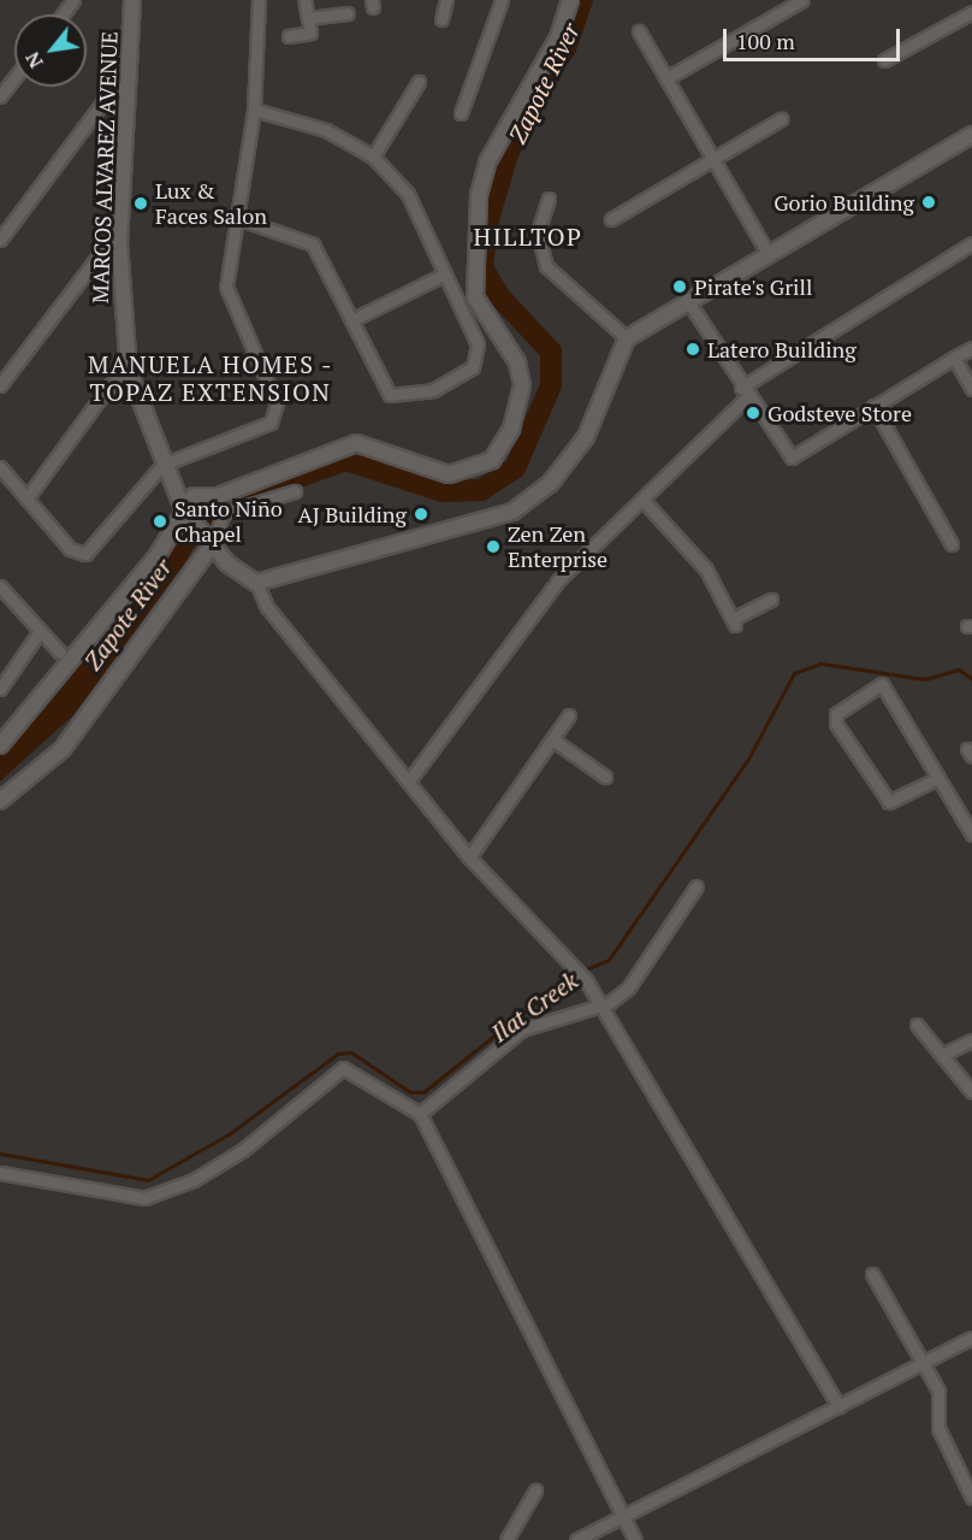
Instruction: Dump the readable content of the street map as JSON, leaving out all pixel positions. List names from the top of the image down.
{
  "streets": {
    "main road": ["MARCOS ALVAREZ AVENUE"]
  },
  "districts": ["HILLTOP", "MANUELA HOMES - TOPAZ EXTENSION"],
  "water": ["Zapote River", "Ilat Creek"],
  "places": [
    "Gorio Building",
    "Lux & Faces Salon",
    "Pirate's Grill",
    "Latero Building",
    "Godsteve Store",
    "AJ Building",
    "Santo Niño Chapel",
    "Zen Zen Enterprise"
  ],
  "scale_bar": "100 m",
  "north": "bottom left"
}
